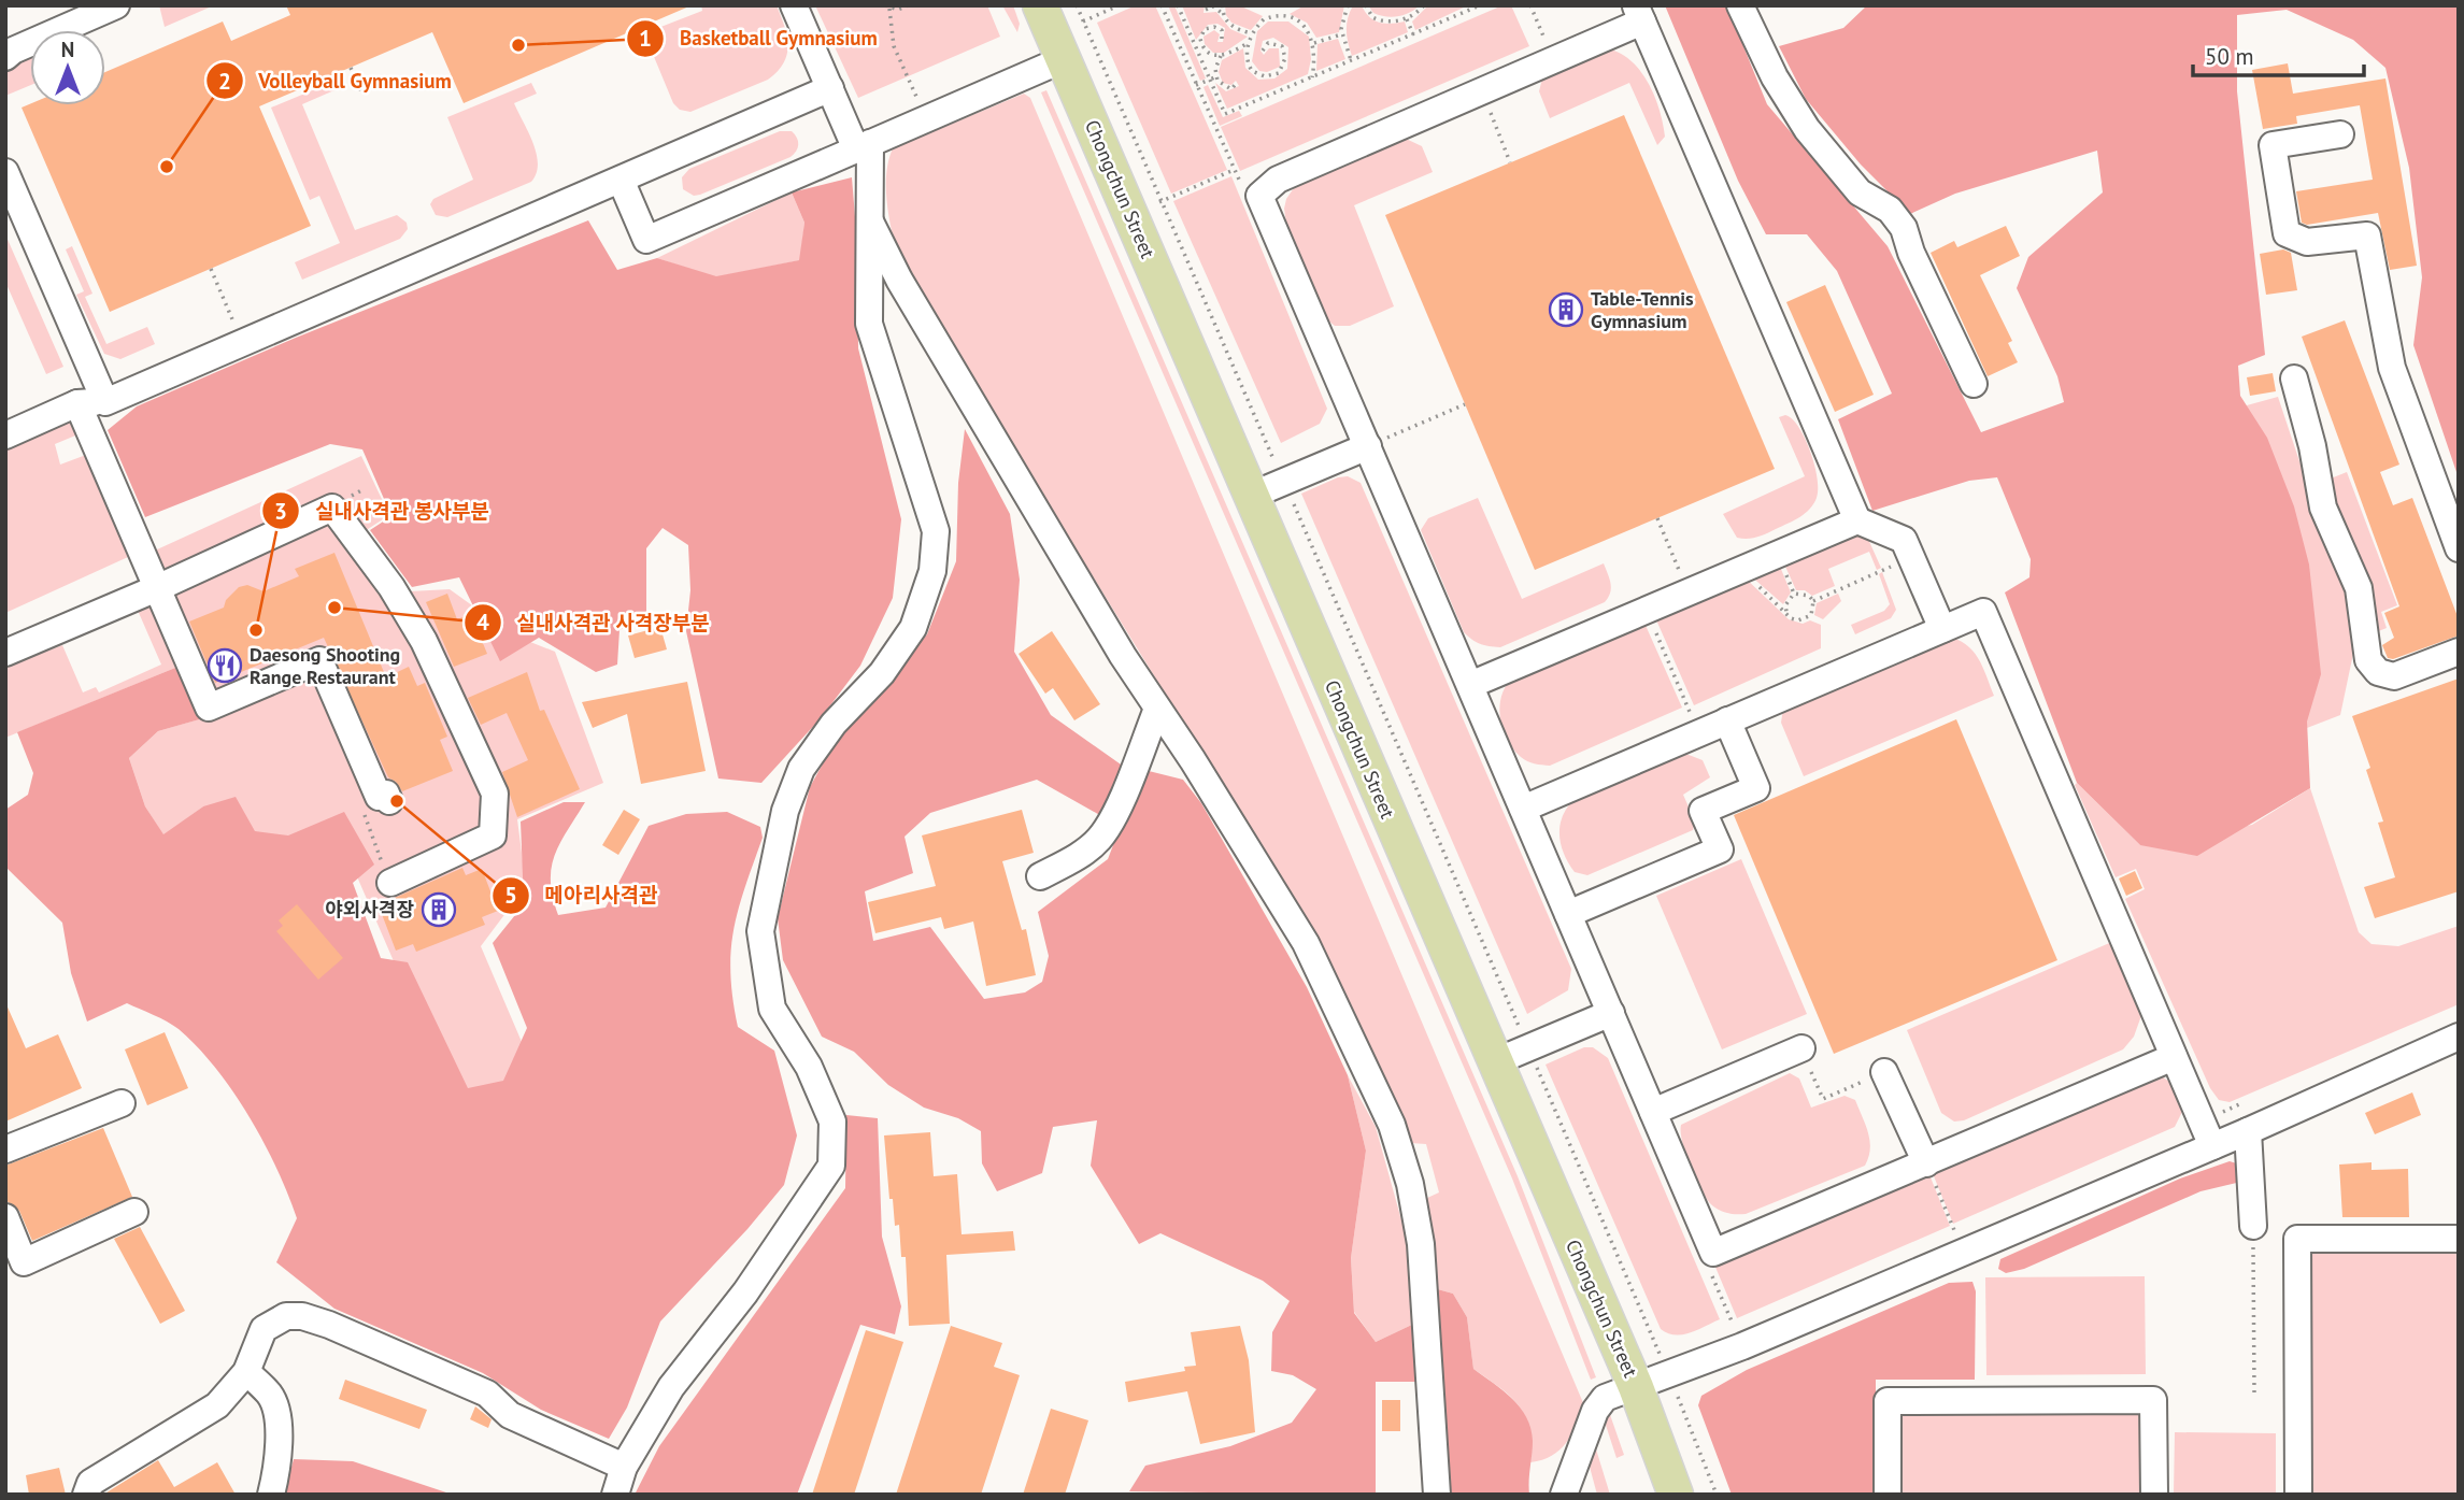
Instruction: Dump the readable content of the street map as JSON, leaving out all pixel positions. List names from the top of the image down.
{
  "streets": {
    "main road": ["Chongchun Street"]
  },
  "places": {
    "other": [
      "Basketball Gymnasium",
      "Volleyball Gymnasium",
      "실내사격관 사격장부분",
      "실내사격관 봉사부분",
      "메아리사격관"
    ],
    "building": ["Table-Tennis Gymnasium", "야외사격장"],
    "restaurant": ["Daesong Shooting Range Restaurant"]
  },
  "scale_bar": "50 m",
  "north": "top"
}
